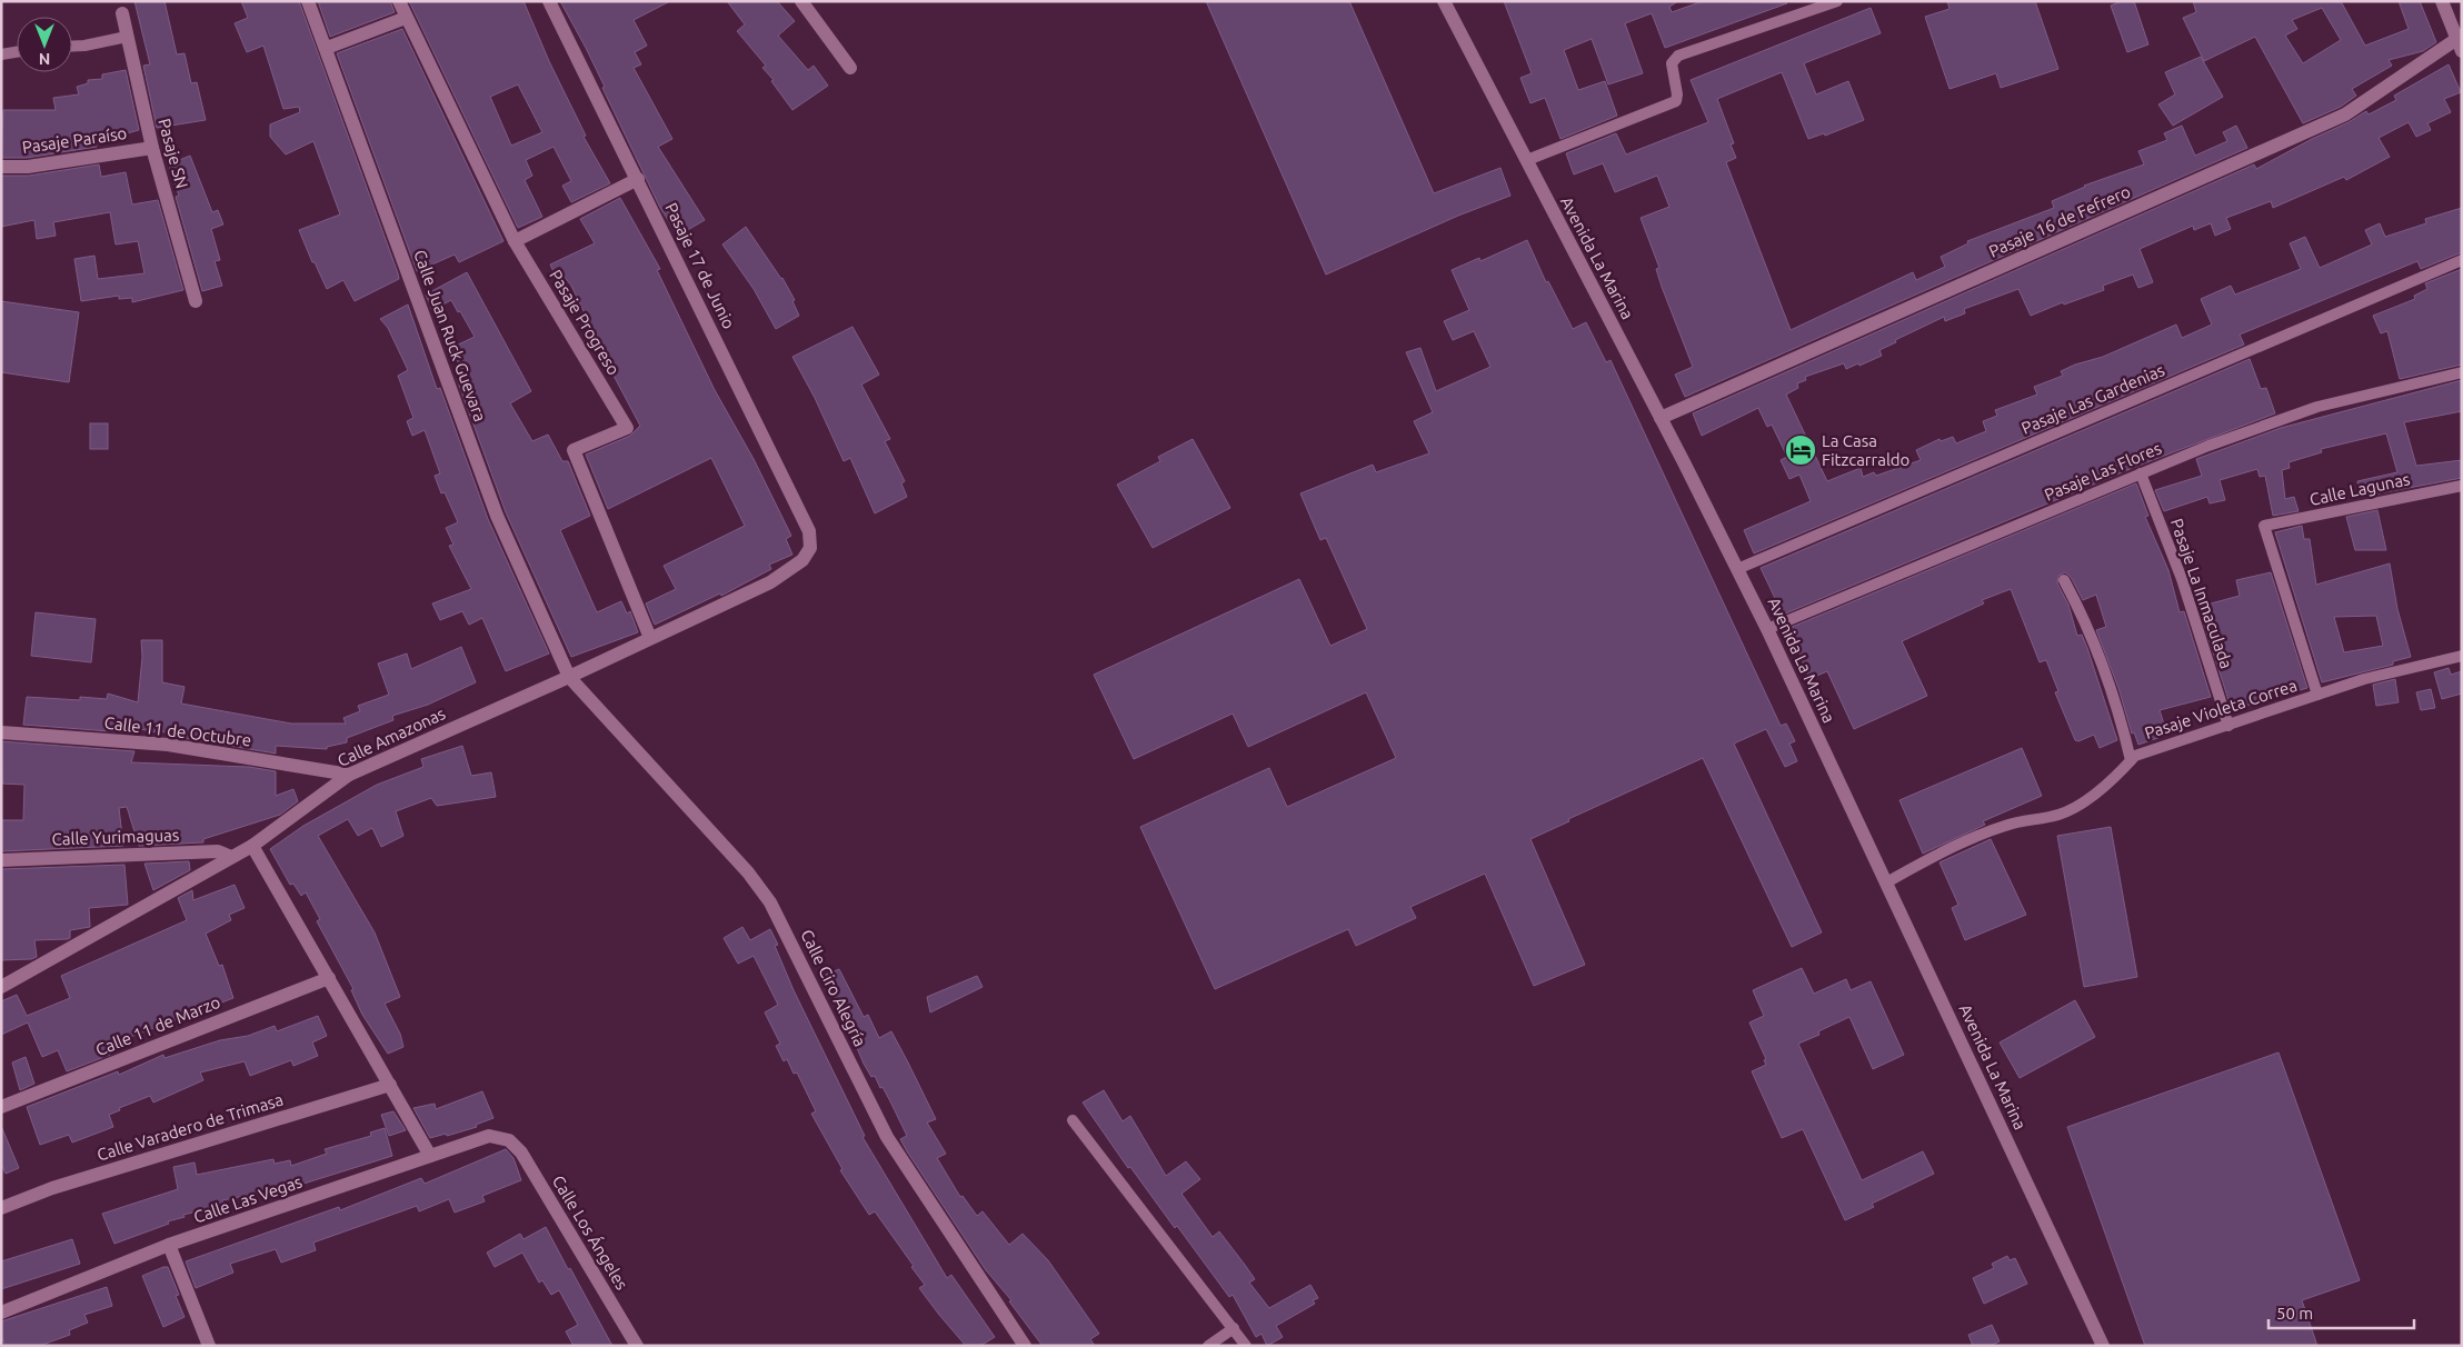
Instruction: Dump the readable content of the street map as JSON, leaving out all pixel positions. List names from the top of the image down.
{
  "streets": {
    "street": [
      "Pasaje Paraíso",
      "Pasaje SN",
      "Pasaje 16 de Fefrero",
      "Avenida La Marina",
      "Pasaje 17 de Junio",
      "Pasaje Progreso",
      "Calle Juan Ruck Guevara",
      "Calle 11 de Octubre",
      "Calle Amazonas",
      "Calle Yurimaguas",
      "Calle Ciro Alegría",
      "Calle 11 de Marzo",
      "Calle Varadero de Trimasa",
      "Calle Las Vegas",
      "Calle Los Ángeles"
    ],
    "lane": [
      "Pasaje Las Gardenias",
      "Pasaje Las Flores",
      "Calle Lagunas",
      "Pasaje La Inmaculada",
      "Pasaje Violeta Correa"
    ]
  },
  "crossings": [
    ["Pasaje Paraíso", "Pasaje SN"],
    ["Pasaje 16 de Fefrero", "Avenida La Marina"],
    ["Avenida La Marina", "Pasaje Las Gardenias"],
    ["Avenida La Marina", "Pasaje Las Flores"],
    ["Avenida La Marina", "Pasaje Violeta Correa"],
    ["Pasaje 17 de Junio", "Calle Amazonas"],
    ["Pasaje Progreso", "Calle Amazonas"],
    ["Calle Juan Ruck Guevara", "Calle Amazonas"],
    ["Calle Juan Ruck Guevara", "Calle Ciro Alegría"],
    ["Pasaje Las Flores", "Pasaje La Inmaculada"],
    ["Calle Lagunas", "Pasaje Violeta Correa"],
    ["Pasaje La Inmaculada", "Pasaje Violeta Correa"],
    ["Calle 11 de Octubre", "Calle Amazonas"],
    ["Calle Amazonas", "Calle Yurimaguas"],
    ["Calle Amazonas", "Calle Ciro Alegría"],
    ["Calle Las Vegas", "Calle Los Ángeles"]
  ],
  "places": {
    "hotel": ["La Casa Fitzcarraldo"]
  },
  "scale_bar": "50 m",
  "north": "bottom"
}
